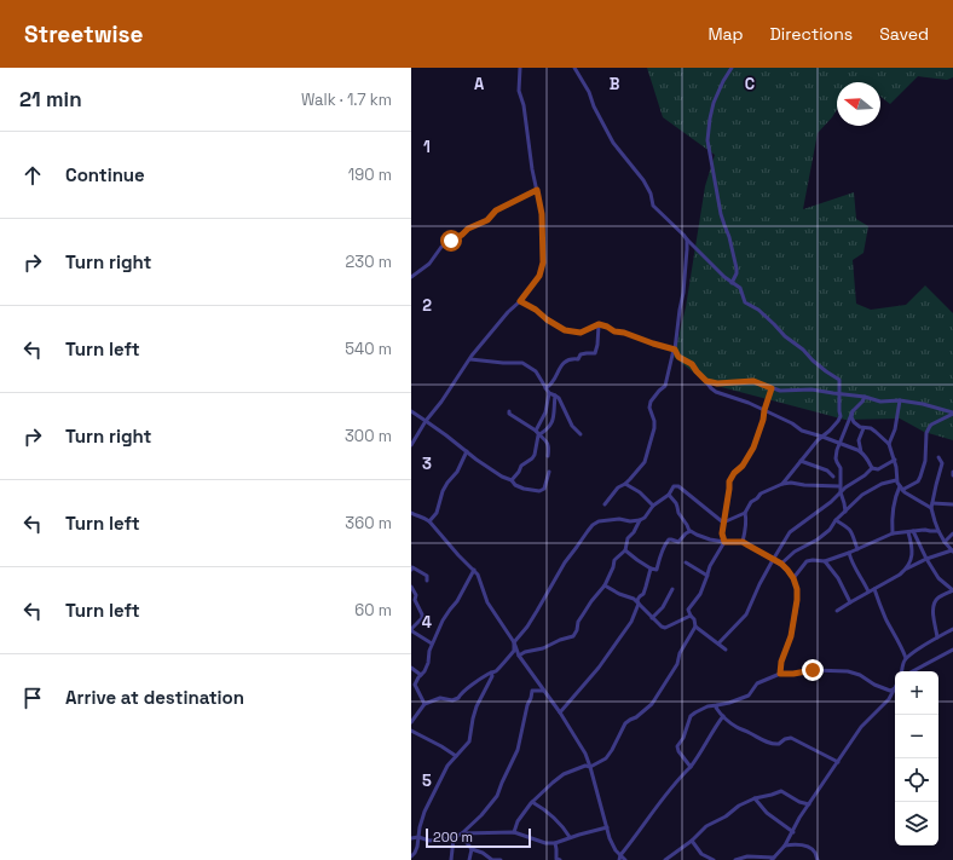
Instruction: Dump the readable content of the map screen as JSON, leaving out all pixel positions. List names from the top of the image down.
{
  "scale_bar": "200 m",
  "north": "left",
  "page": {
    "header": "Streetwise",
    "nav": ["Map", "Directions", "Saved"],
    "heading": ["21 min", "Walk · 1.7 km"],
    "list": [
      ["Continue", "190 m"],
      ["Turn right", "230 m"],
      ["Turn left", "540 m"],
      ["Turn right", "300 m"],
      ["Turn left", "360 m"],
      ["Turn left", "60 m"],
      "Arrive at destination"
    ],
    "map_buttons": ["+", "−"],
    "scale": "200 m"
  },
  "grid": {
    "columns": ["A", "B", "C"],
    "rows": [
      "1",
      "2",
      "3",
      "4",
      "5"
    ]
  }
}
